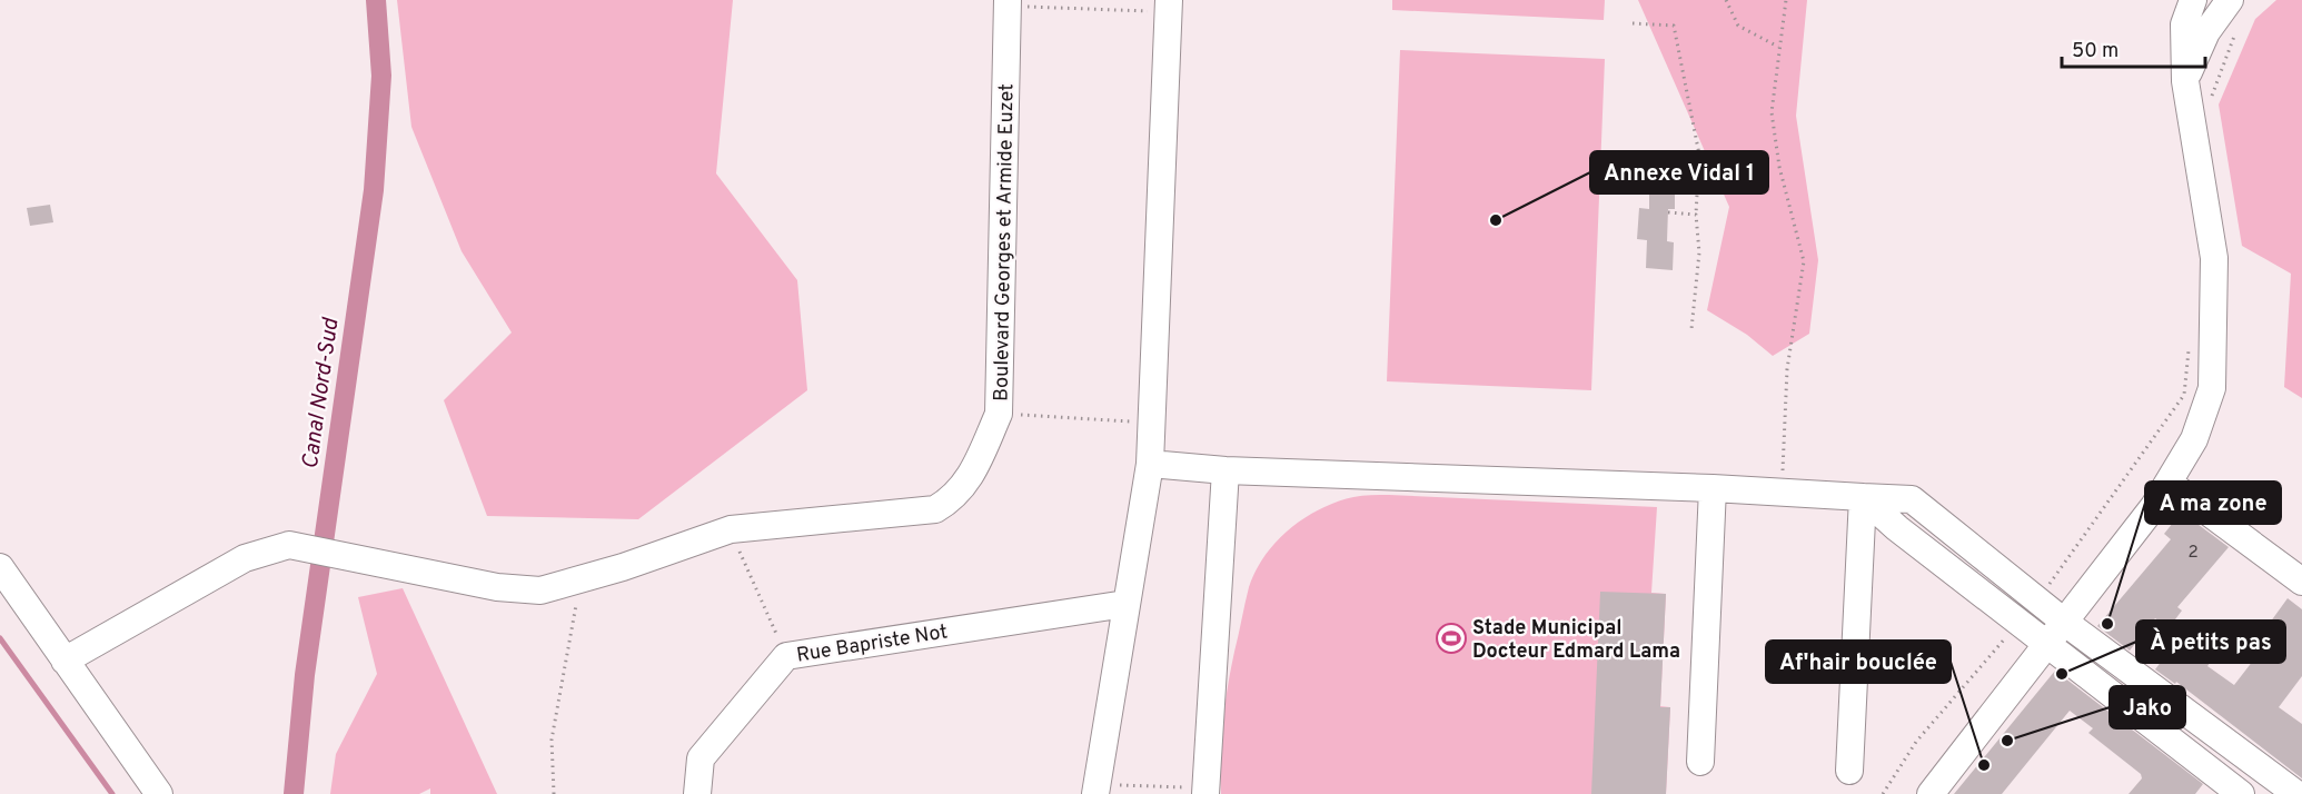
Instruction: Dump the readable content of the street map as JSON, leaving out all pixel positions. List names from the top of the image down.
{
  "streets": {
    "street": ["Boulevard Georges et Armide Euzet", "Rue Bapriste Not"]
  },
  "water": ["Canal Nord-Sud"],
  "places": {
    "other": [
      "Annexe Vidal 1",
      "A ma zone",
      "À petits pas",
      "Jako",
      "Af'hair bouclée"
    ],
    "sports": ["Stade Municipal Docteur Edmard Lama"]
  },
  "house_numbers": ["2"],
  "scale_bar": "50 m"
}
